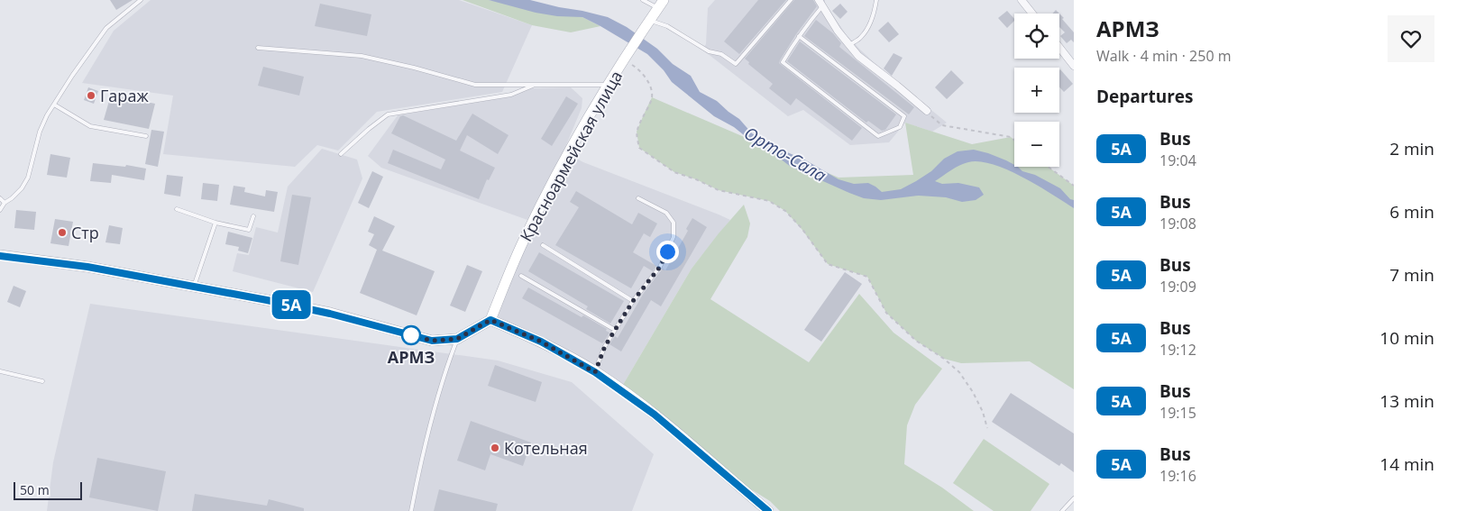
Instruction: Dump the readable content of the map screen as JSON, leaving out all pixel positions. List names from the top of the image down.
{
  "streets": {
    "street": ["Красноармейская улица"]
  },
  "water": ["Орто-Сала"],
  "places": [
    "Гараж",
    "Стр",
    "АРМЗ",
    "Котельная"
  ],
  "lines": ["bus line 5А"],
  "scale_bar": "50 m",
  "page": {
    "on_map": "5А",
    "heading": [
      ["АРМЗ", "Walk · 4 min · 250 m"],
      "Departures"
    ],
    "map_buttons": ["+", "−"],
    "list": [
      {
        "mark": "5А",
        "name": "Bus",
        "note": "19:04",
        "value": "2 min"
      },
      {
        "mark": "5А",
        "name": "Bus",
        "note": "19:08",
        "value": "6 min"
      },
      {
        "mark": "5А",
        "name": "Bus",
        "note": "19:09",
        "value": "7 min"
      },
      {
        "mark": "5А",
        "name": "Bus",
        "note": "19:12",
        "value": "10 min"
      },
      {
        "mark": "5А",
        "name": "Bus",
        "note": "19:15",
        "value": "13 min"
      },
      {
        "mark": "5А",
        "name": "Bus",
        "note": "19:16",
        "value": "14 min"
      }
    ],
    "scale": "50 m"
  }
}
